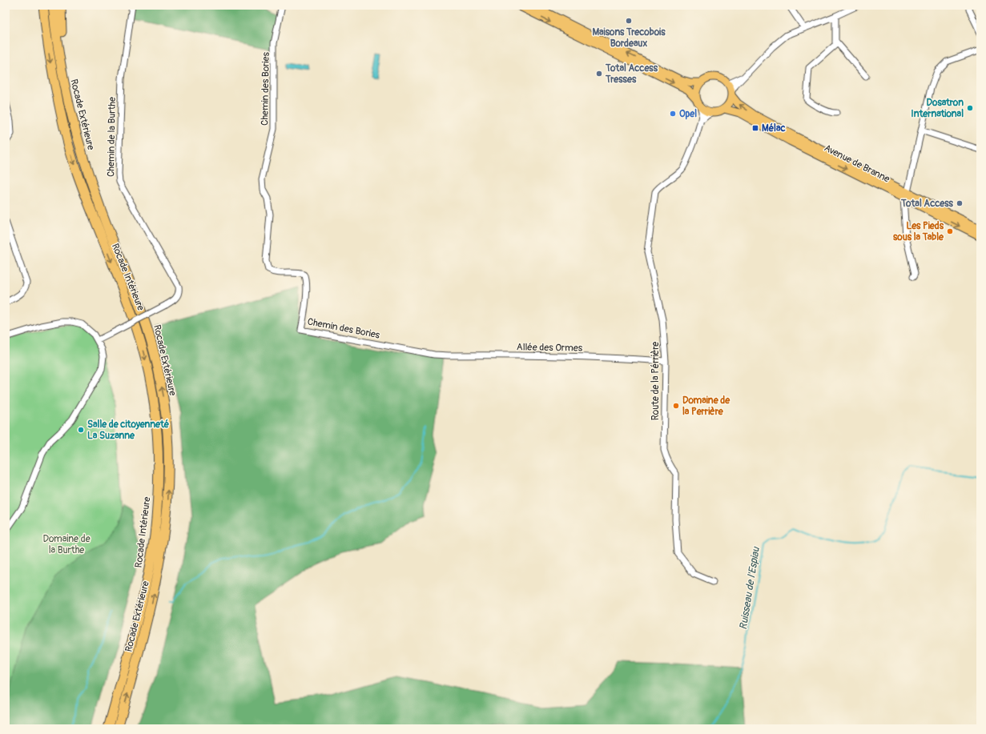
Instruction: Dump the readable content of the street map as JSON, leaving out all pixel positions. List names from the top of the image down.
{
  "streets": {
    "highway": ["Rocade Extérieure", "Rocade Intérieure"],
    "main road": ["Avenue de Branne"],
    "street": [
      "Chemin des Bories",
      "Chemin de la Burthe",
      "Allée des Ormes",
      "Route de la Pérrière"
    ]
  },
  "crossings": [
    ["Chemin des Bories", "Allée des Ormes"],
    ["Allée des Ormes", "Route de la Pérrière"]
  ],
  "one_way": ["Rocade Extérieure", "Rocade Intérieure"],
  "water": ["Ruisseau de l'Espiau"],
  "parks": ["Domaine de la Burthe"],
  "places": {
    "other": [
      "Maisons Trecobois Bordeaux",
      "Total Access Tresses",
      "Dosatron International",
      "Opel",
      "Total Access",
      "Les Pieds sous la Table",
      "Domaine de la Perrière",
      "Salle de citoyenneté La Suzanne"
    ],
    "transit": ["Mélac"]
  }
}
